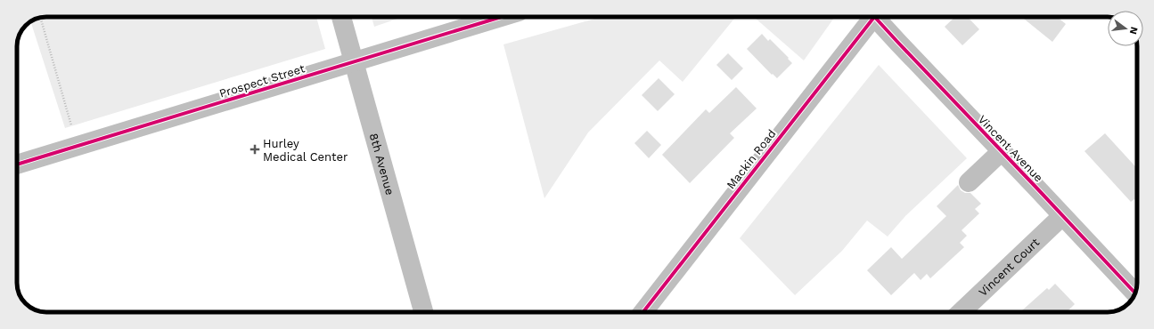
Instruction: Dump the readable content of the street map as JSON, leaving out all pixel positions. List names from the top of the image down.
{
  "streets": {
    "street": [
      "Prospect Street",
      "Vincent Avenue",
      "Mackin Road",
      "8th Avenue",
      "Vincent Court"
    ]
  },
  "crossings": [
    ["Prospect Street", "8th Avenue"],
    ["Vincent Avenue", "Vincent Court"]
  ],
  "places": {
    "health": ["Hurley Medical Center"]
  },
  "north": "right"
}
